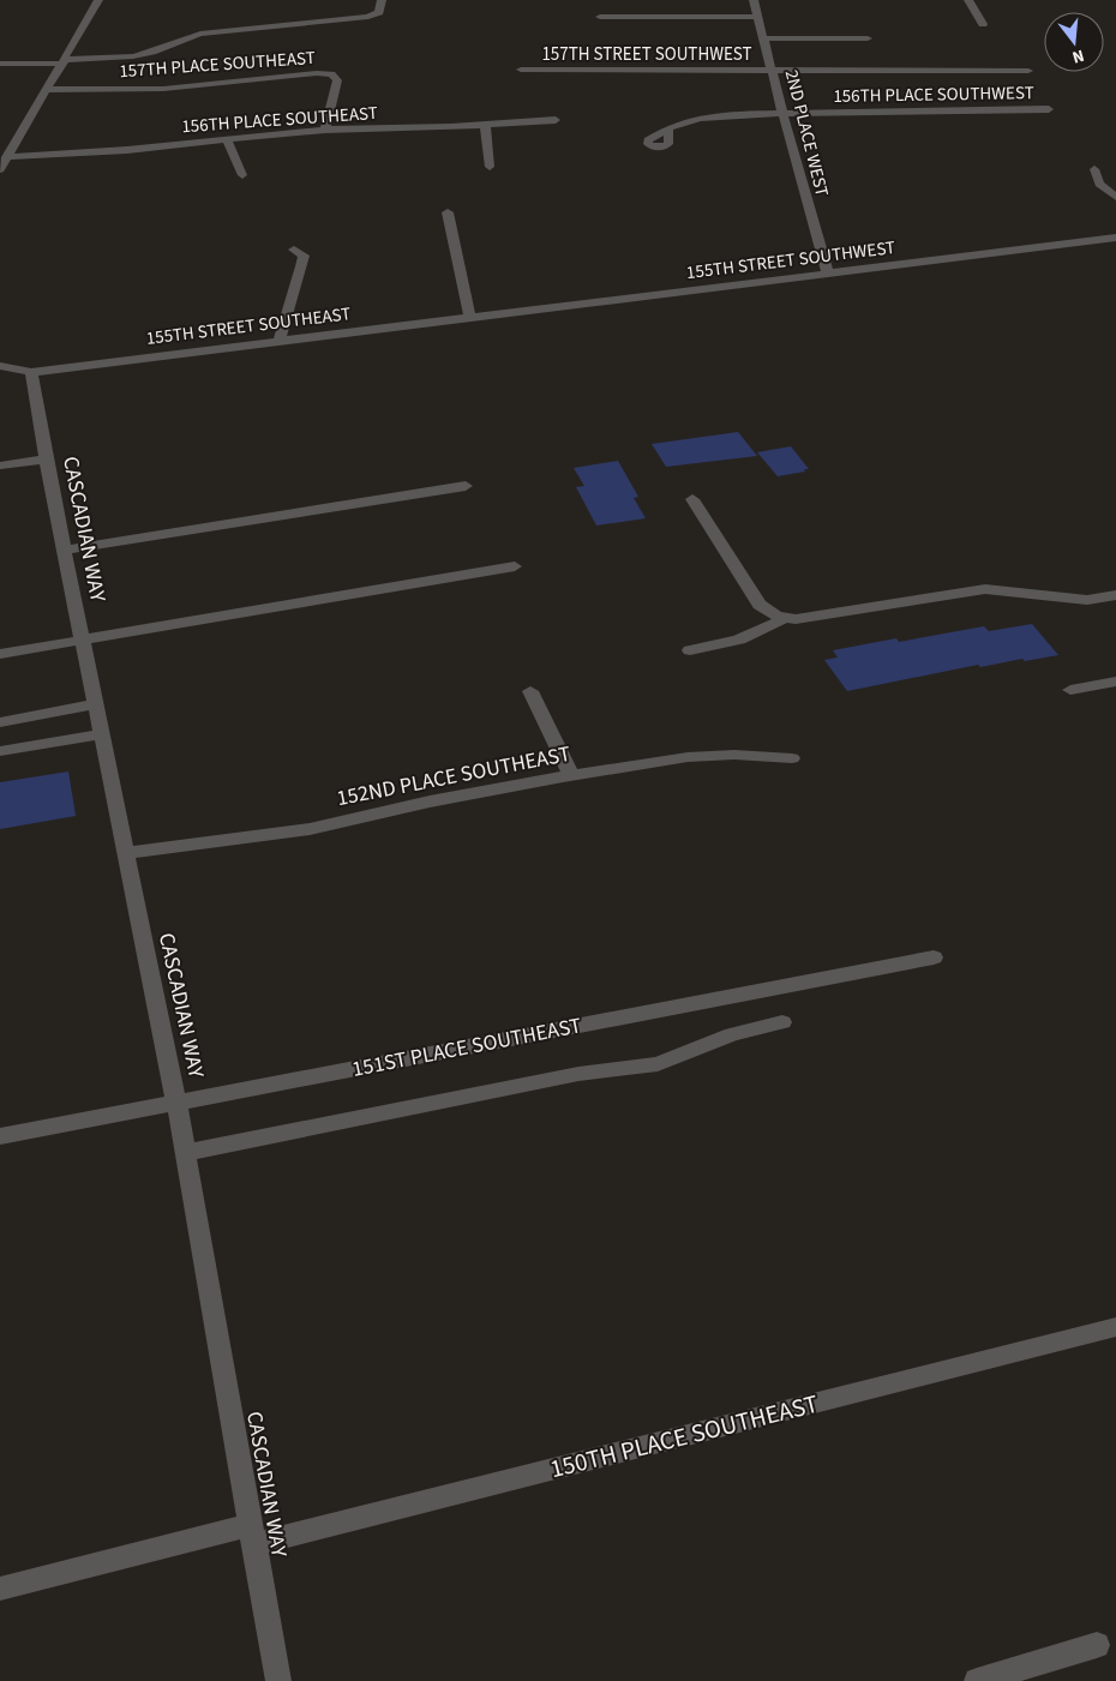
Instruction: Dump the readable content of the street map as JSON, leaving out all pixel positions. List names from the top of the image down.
{
  "streets": {
    "street": [
      "157TH STREET SOUTHWEST",
      "157TH PLACE SOUTHEAST",
      "156TH PLACE SOUTHWEST",
      "156TH PLACE SOUTHEAST",
      "2ND PLACE WEST",
      "155TH STREET SOUTHWEST",
      "155TH STREET SOUTHEAST",
      "CASCADIAN WAY",
      "152ND PLACE SOUTHEAST",
      "151ST PLACE SOUTHEAST",
      "150TH PLACE SOUTHEAST"
    ]
  },
  "crossings": [
    ["157TH STREET SOUTHWEST", "2ND PLACE WEST"],
    ["157TH PLACE SOUTHEAST", "156TH PLACE SOUTHEAST"],
    ["156TH PLACE SOUTHWEST", "2ND PLACE WEST"],
    ["2ND PLACE WEST", "155TH STREET SOUTHWEST"],
    ["155TH STREET SOUTHWEST", "155TH STREET SOUTHEAST"],
    ["155TH STREET SOUTHEAST", "CASCADIAN WAY"],
    ["CASCADIAN WAY", "152ND PLACE SOUTHEAST"],
    ["CASCADIAN WAY", "151ST PLACE SOUTHEAST"],
    ["CASCADIAN WAY", "150TH PLACE SOUTHEAST"]
  ],
  "north": "bottom"
}
